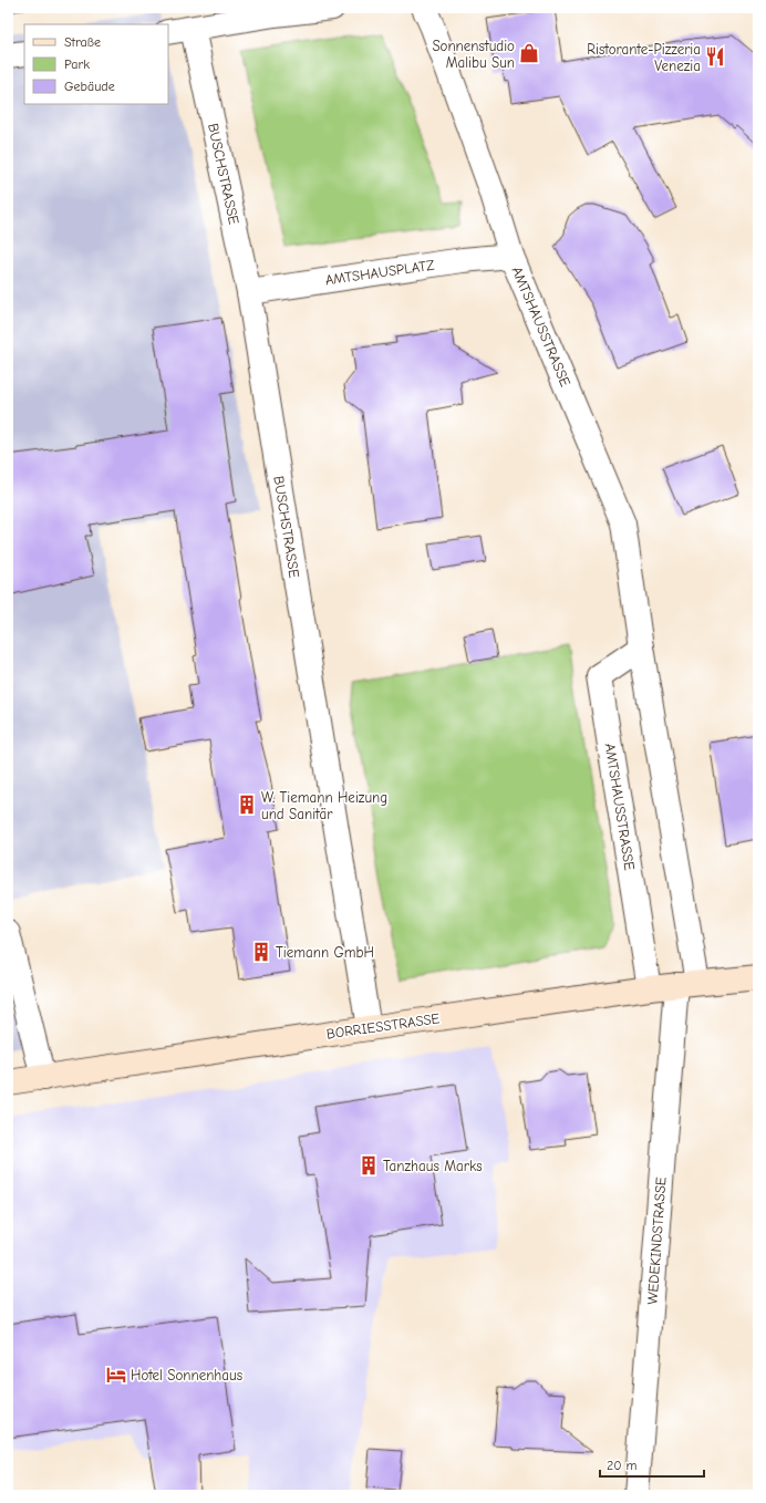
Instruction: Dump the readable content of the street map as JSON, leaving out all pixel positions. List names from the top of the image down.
{
  "streets": {
    "main road": ["BORRIESSTRASSE"],
    "street": [
      "BUSCHSTRASSE",
      "AMTSHAUSPLATZ",
      "AMTSHAUSSTRASSE",
      "WEDEKINDSTRASSE"
    ]
  },
  "crossings": [
    ["BUSCHSTRASSE", "AMTSHAUSPLATZ"],
    ["BUSCHSTRASSE", "BORRIESSTRASSE"],
    ["AMTSHAUSPLATZ", "AMTSHAUSSTRASSE"],
    ["AMTSHAUSSTRASSE", "BORRIESSTRASSE"],
    ["AMTSHAUSSTRASSE", "WEDEKINDSTRASSE"],
    ["BORRIESSTRASSE", "WEDEKINDSTRASSE"]
  ],
  "places": {
    "shop": ["Sonnenstudio Malibu Sun"],
    "restaurant": ["Ristorante-Pizzeria Venezia"],
    "building": ["W. Tiemann Heizung und Sanitär", "Tiemann GmbH", "Tanzhaus Marks"],
    "hotel": ["Hotel Sonnenhaus"]
  },
  "legend": ["Straße", "Park", "Gebäude"],
  "scale_bar": "20 m"
}
